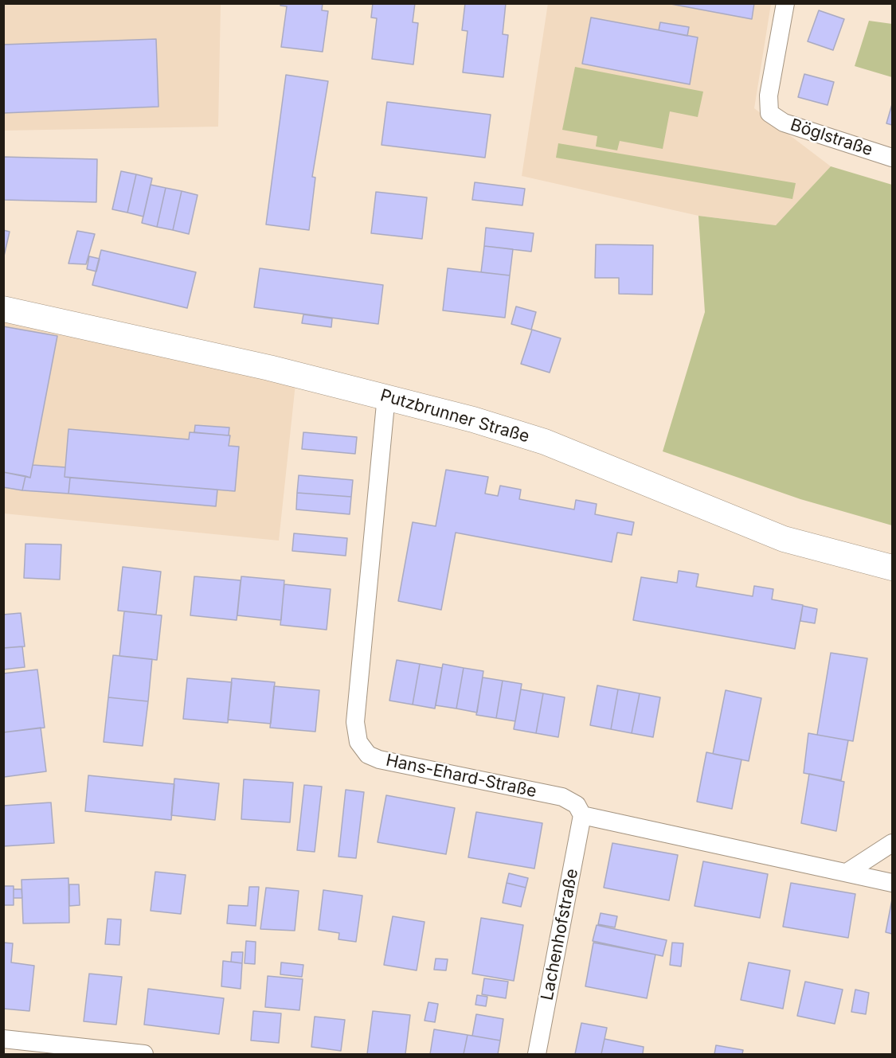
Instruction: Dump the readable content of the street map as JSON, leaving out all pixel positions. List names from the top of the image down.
{
  "streets": {
    "main road": ["Putzbrunner Straße"],
    "street": ["Böglstraße", "Hans-Ehard-Straße", "Lachenhofstraße"]
  },
  "crossings": [
    ["Putzbrunner Straße", "Hans-Ehard-Straße"],
    ["Hans-Ehard-Straße", "Lachenhofstraße"]
  ]
}
